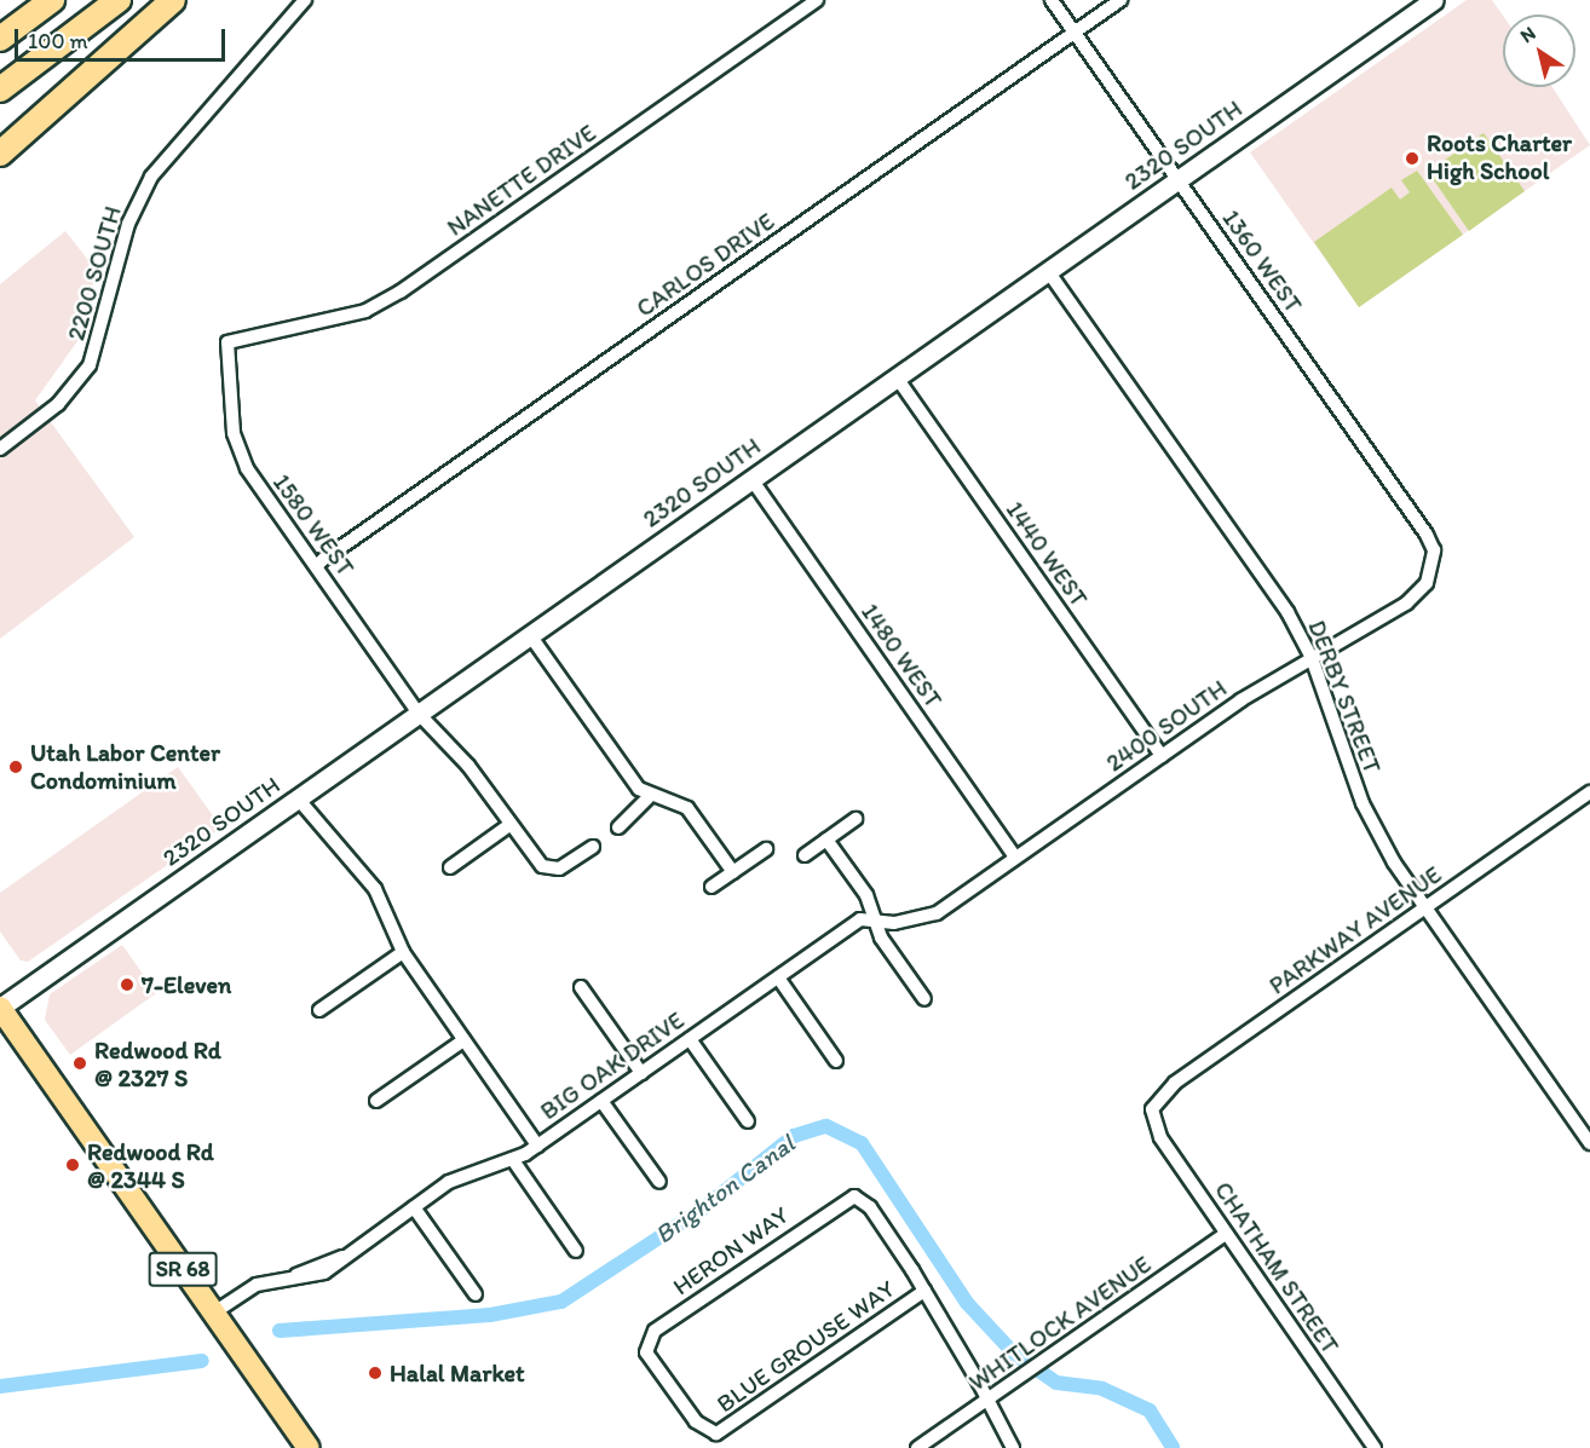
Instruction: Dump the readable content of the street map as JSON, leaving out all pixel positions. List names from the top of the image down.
{
  "streets": {
    "main road": ["SR 68"],
    "street": [
      "2320 SOUTH",
      "NANETTE DRIVE",
      "1360 WEST",
      "CARLOS DRIVE",
      "2200 SOUTH",
      "1580 WEST",
      "1440 WEST",
      "1480 WEST",
      "DERBY STREET",
      "2400 SOUTH",
      "PARKWAY AVENUE",
      "BIG OAK DRIVE",
      "HERON WAY",
      "CHATHAM STREET",
      "WHITLOCK AVENUE",
      "BLUE GROUSE WAY"
    ]
  },
  "crossings": [
    ["2320 SOUTH", "1360 WEST"],
    ["2320 SOUTH", "1580 WEST"],
    ["2320 SOUTH", "1440 WEST"],
    ["2320 SOUTH", "1480 WEST"],
    ["2320 SOUTH", "DERBY STREET"],
    ["2320 SOUTH", "SR 68"],
    ["NANETTE DRIVE", "1580 WEST"],
    ["1360 WEST", "CARLOS DRIVE"],
    ["1360 WEST", "2400 SOUTH"],
    ["CARLOS DRIVE", "1580 WEST"],
    ["1440 WEST", "2400 SOUTH"],
    ["1480 WEST", "2400 SOUTH"],
    ["DERBY STREET", "2400 SOUTH"],
    ["DERBY STREET", "PARKWAY AVENUE"],
    ["2400 SOUTH", "BIG OAK DRIVE"],
    ["PARKWAY AVENUE", "CHATHAM STREET"],
    ["BIG OAK DRIVE", "SR 68"],
    ["HERON WAY", "BLUE GROUSE WAY"],
    ["CHATHAM STREET", "WHITLOCK AVENUE"]
  ],
  "water": ["Brighton Canal"],
  "places": [
    "Roots Charter High School",
    "Utah Labor Center Condominium",
    "7-Eleven",
    "Redwood Rd @ 2327 S",
    "Redwood Rd @ 2344 S",
    "Halal Market"
  ],
  "scale_bar": "100 m",
  "north": "top left"
}
